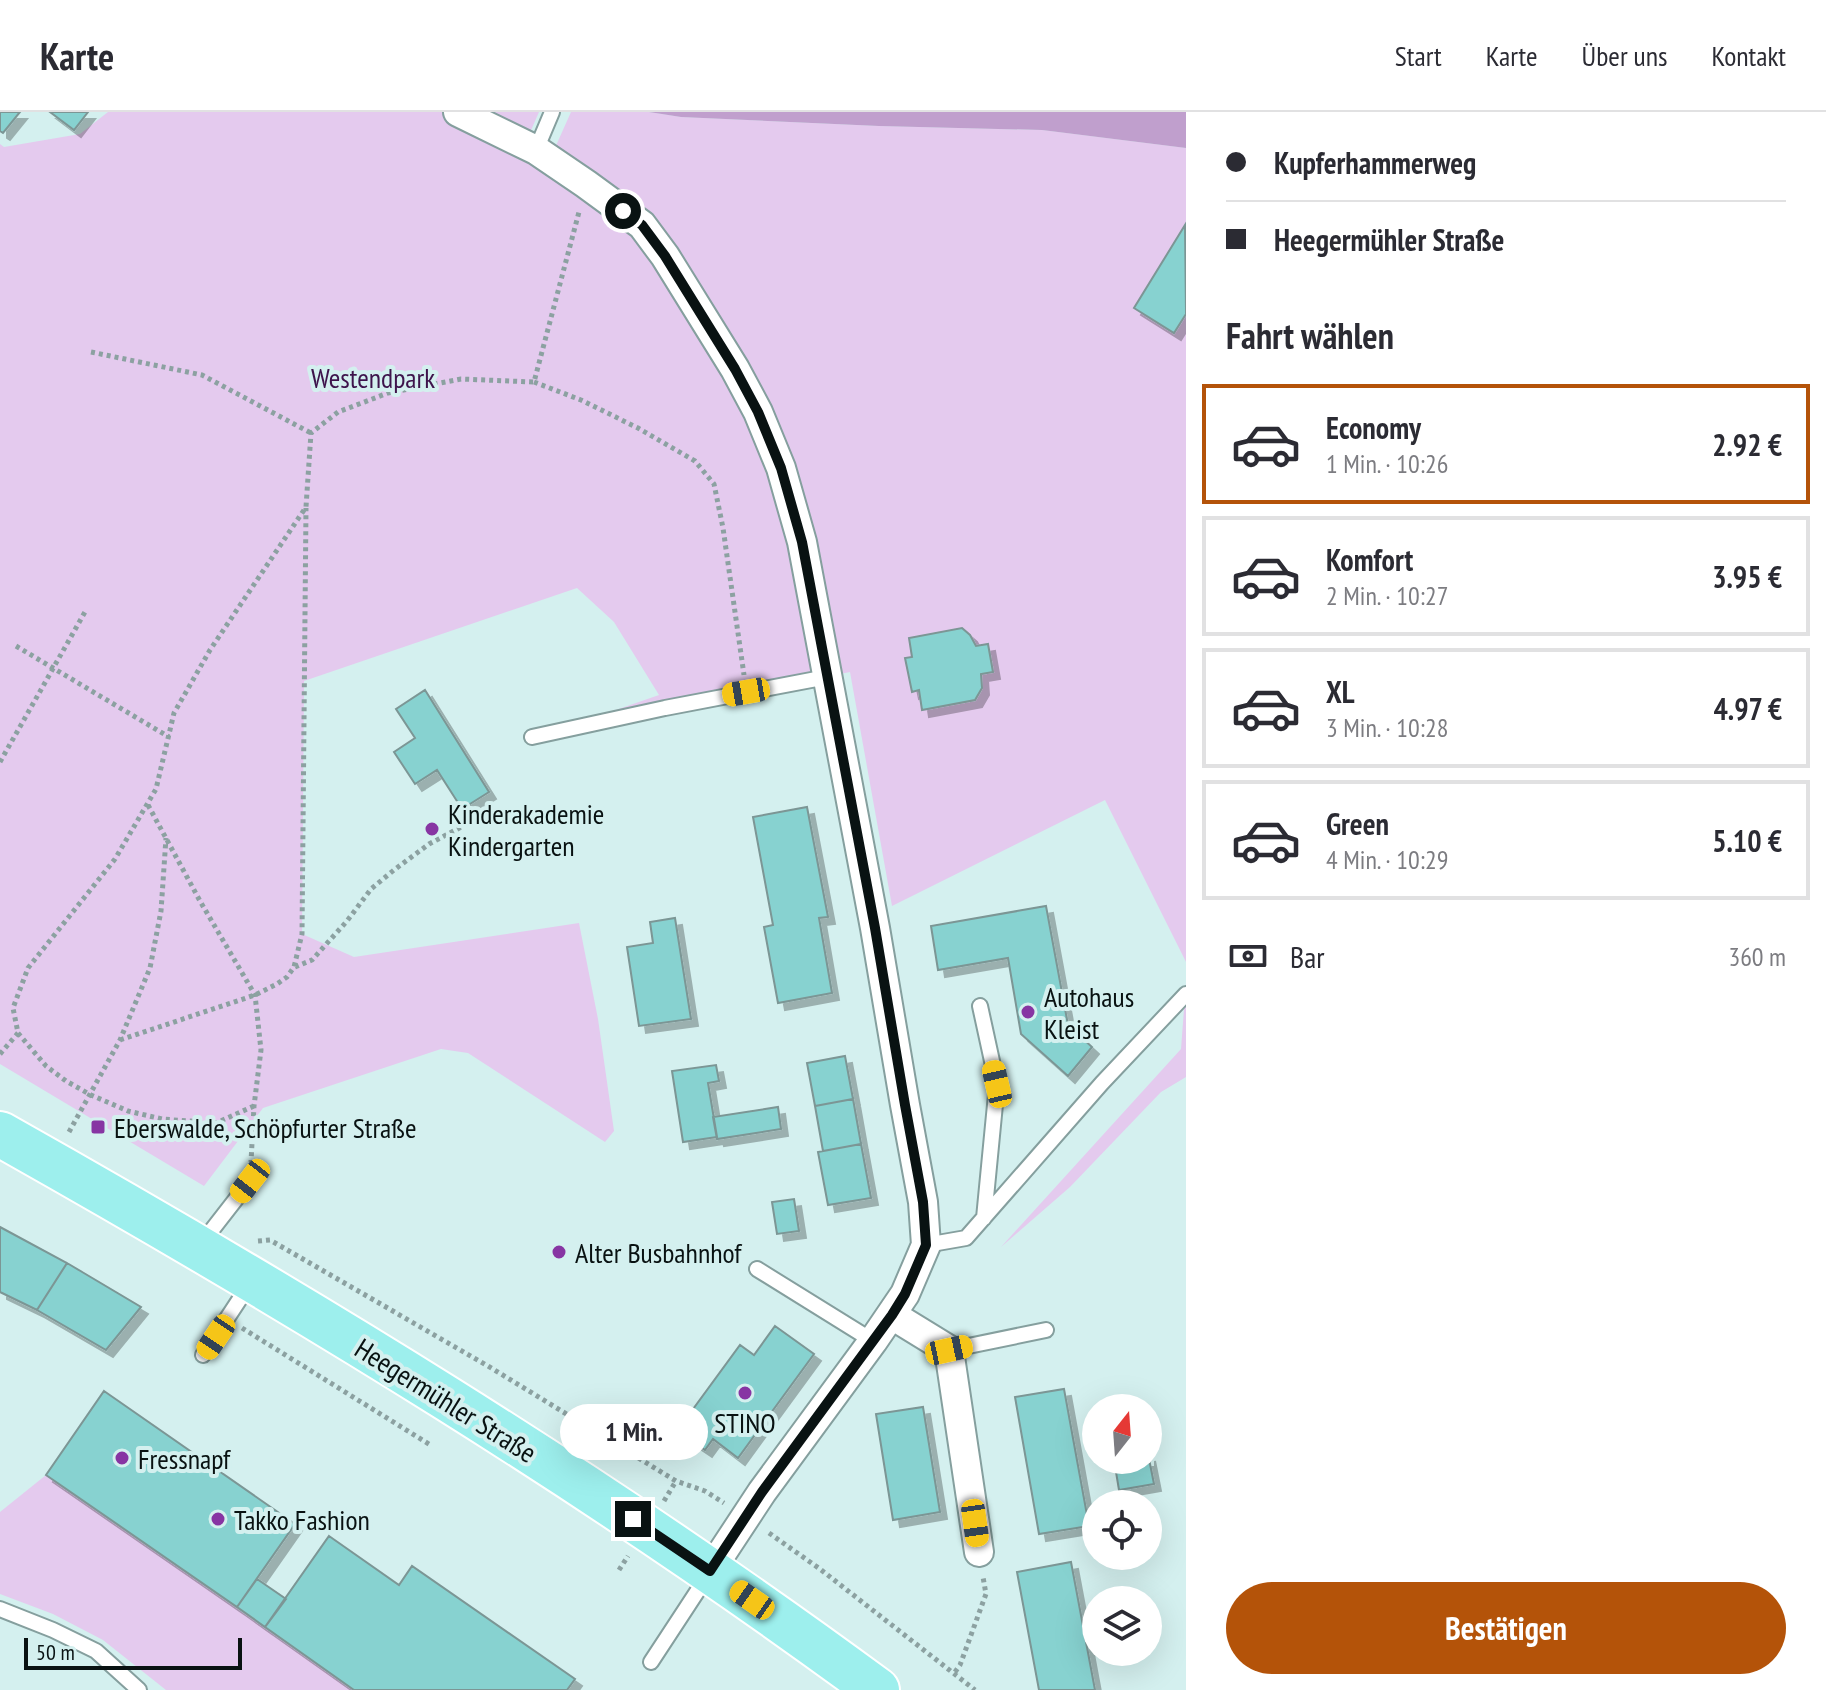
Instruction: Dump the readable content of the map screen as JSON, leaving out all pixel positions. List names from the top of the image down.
{
  "streets": {
    "main road": ["Heegermühler Straße"]
  },
  "parks": ["Westendpark"],
  "places": {
    "other": [
      "Kinderakademie Kindergarten",
      "Autohaus Kleist",
      "Alter Busbahnhof",
      "STINO",
      "Fressnapf",
      "Takko Fashion"
    ],
    "transit": ["Eberswalde, Schöpfurter Straße"]
  },
  "scale_bar": "50 m",
  "north": "top",
  "page": {
    "header": "Karte",
    "nav": [
      "Start",
      "Karte",
      "Über uns",
      "Kontakt"
    ],
    "banner": ["Kupferhammerweg", "Heegermühler Straße"],
    "heading": "Fahrt wählen",
    "list": [
      {
        "name": "Economy",
        "note": "1 Min. · 10:26",
        "value": "2.92 €"
      },
      {
        "name": "Komfort",
        "note": "2 Min. · 10:27",
        "value": "3.95 €"
      },
      {
        "name": "XL",
        "note": "3 Min. · 10:28",
        "value": "4.97 €"
      },
      {
        "name": "Green",
        "note": "4 Min. · 10:29",
        "value": "5.10 €"
      }
    ],
    "pay": ["Bar", "360 m"],
    "bubble": "1 Min.",
    "buttons": "Bestätigen",
    "scale": "50 m"
  }
}
